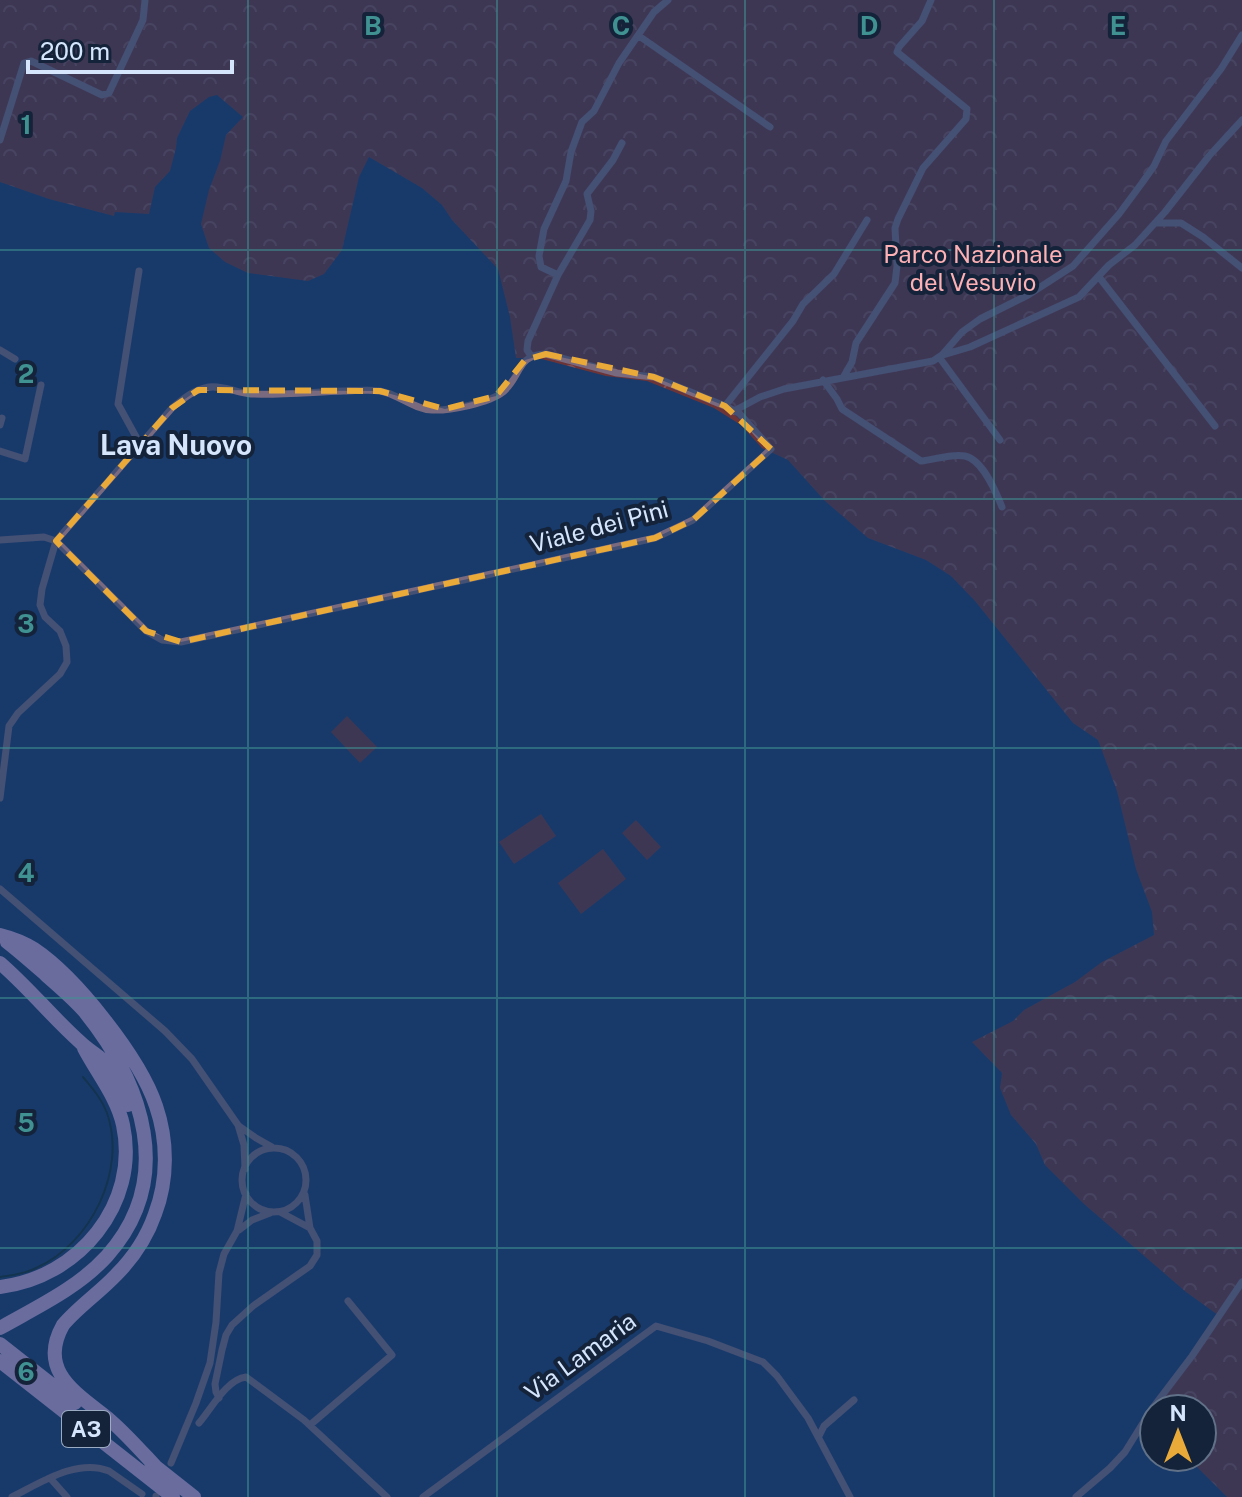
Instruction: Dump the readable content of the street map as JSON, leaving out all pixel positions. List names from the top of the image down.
{
  "streets": {
    "highway": ["A3"],
    "street": ["Viale dei Pini", "Via Lamaria"]
  },
  "districts": ["Lava Nuovo"],
  "parks": ["Parco Nazionale del Vesuvio"],
  "scale_bar": "200 m",
  "north": "top",
  "grid": {
    "columns": [
      "B",
      "C",
      "D",
      "E"
    ],
    "rows": [
      "1",
      "2",
      "3",
      "4",
      "5",
      "6"
    ]
  }
}
